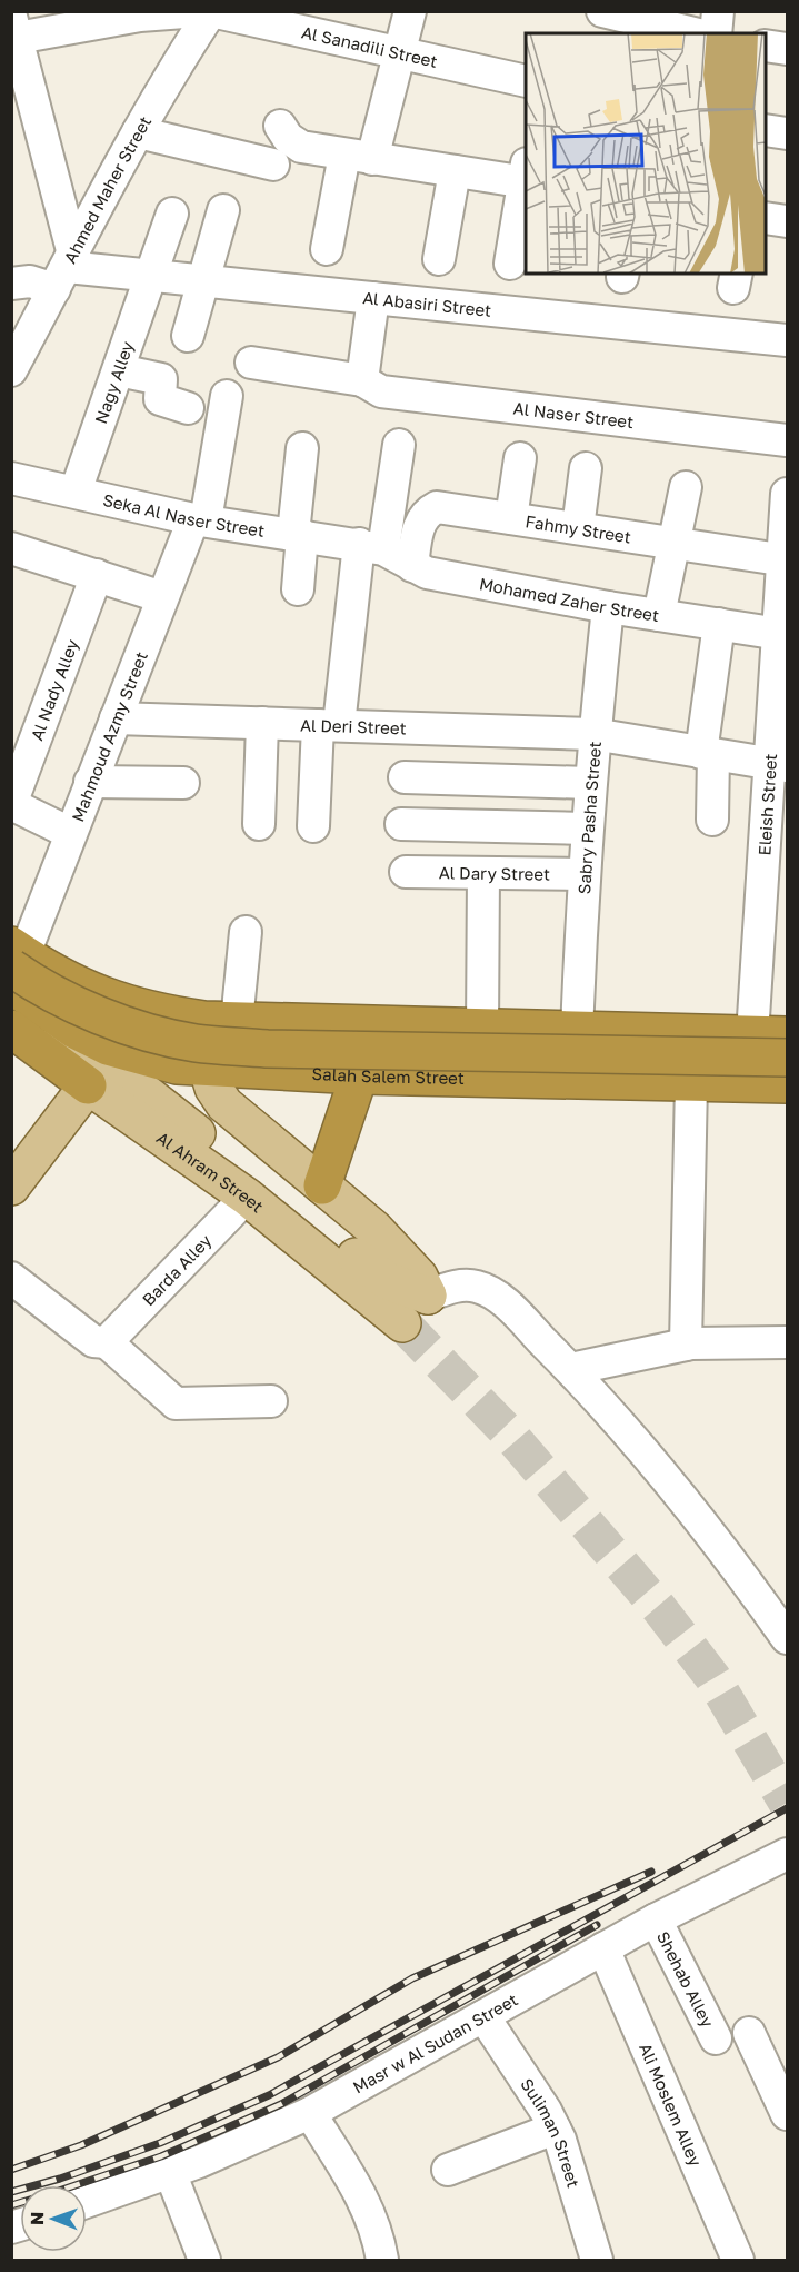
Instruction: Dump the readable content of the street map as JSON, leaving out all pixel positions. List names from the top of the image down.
{
  "streets": {
    "highway": ["Salah Salem Street", "Al Ahram Street"],
    "street": [
      "Al Sanadili Street",
      "Ahmed Maher Street",
      "Al Abasiri Street",
      "Nagy Alley",
      "Al Naser Street",
      "Seka Al Naser Street",
      "Fahmy Street",
      "Mohamed Zaher Street",
      "Al Nady Alley",
      "Al Deri Street",
      "Mahmoud Azmy Street",
      "Eleish Street",
      "Sabry Pasha Street",
      "Al Dary Street",
      "Barda Alley",
      "Shehab Alley",
      "Masr w Al Sudan Street",
      "Ali Moslem Alley",
      "Suliman Street"
    ]
  },
  "crossings": [
    ["Al Sanadili Street", "Ahmed Maher Street"],
    ["Ahmed Maher Street", "Al Abasiri Street"],
    ["Al Abasiri Street", "Nagy Alley"],
    ["Nagy Alley", "Seka Al Naser Street"],
    ["Seka Al Naser Street", "Mohamed Zaher Street"],
    ["Seka Al Naser Street", "Mahmoud Azmy Street"],
    ["Fahmy Street", "Mohamed Zaher Street"],
    ["Fahmy Street", "Eleish Street"],
    ["Mohamed Zaher Street", "Eleish Street"],
    ["Mohamed Zaher Street", "Sabry Pasha Street"],
    ["Al Deri Street", "Mahmoud Azmy Street"],
    ["Al Deri Street", "Eleish Street"],
    ["Al Deri Street", "Sabry Pasha Street"],
    ["Mahmoud Azmy Street", "Salah Salem Street"],
    ["Sabry Pasha Street", "Al Dary Street"],
    ["Al Ahram Street", "Barda Alley"],
    ["Shehab Alley", "Masr w Al Sudan Street"],
    ["Masr w Al Sudan Street", "Ali Moslem Alley"],
    ["Masr w Al Sudan Street", "Suliman Street"]
  ],
  "north": "left"
}
